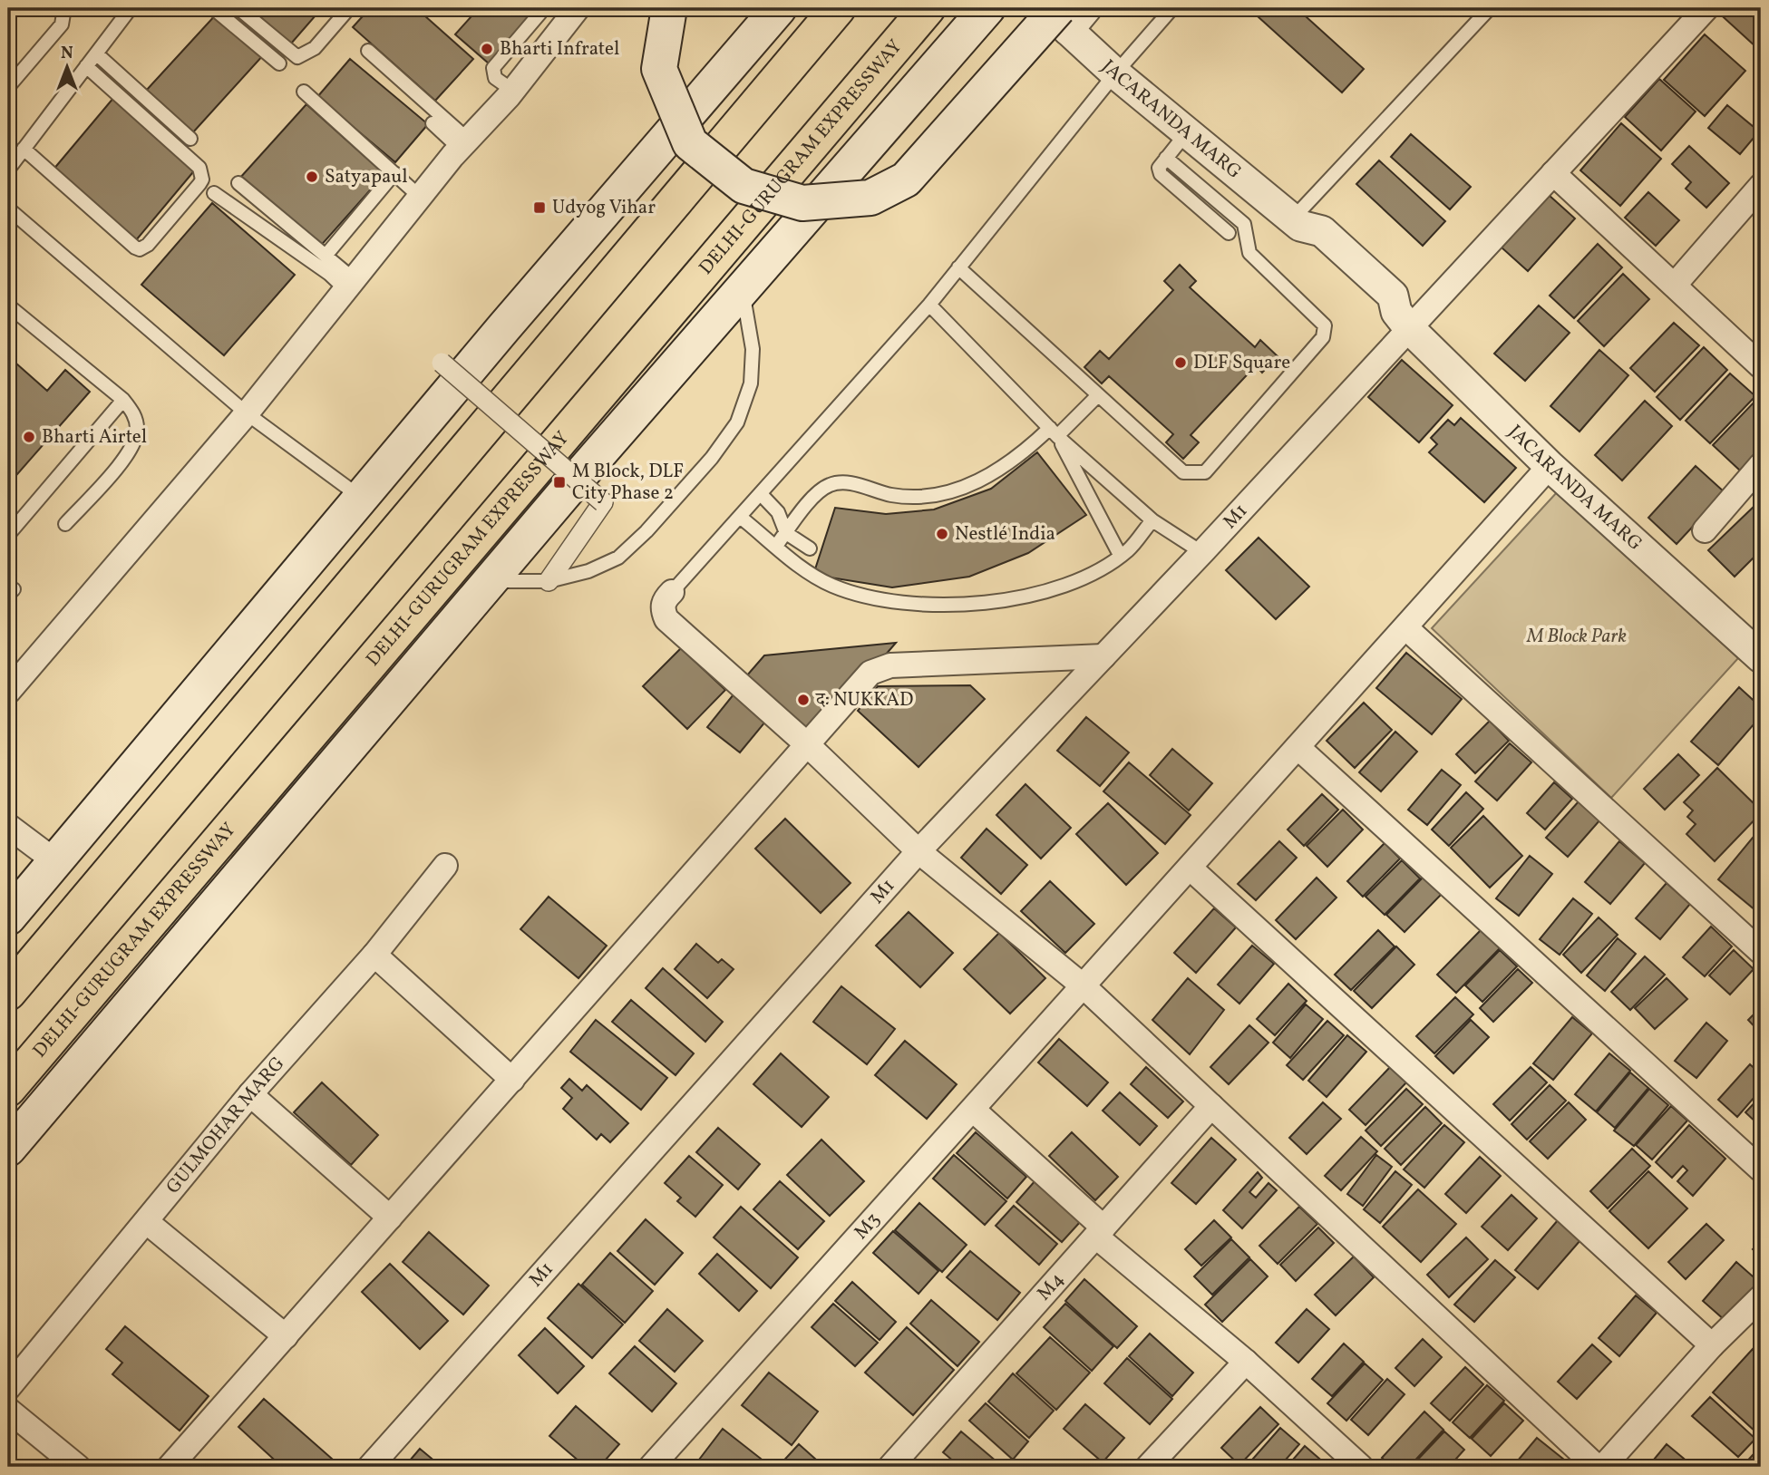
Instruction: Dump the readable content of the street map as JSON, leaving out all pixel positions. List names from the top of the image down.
{
  "streets": {
    "highway": ["DELHI-GURUGRAM EXPRESSWAY"],
    "street": [
      "JACARANDA MARG",
      "M1",
      "GULMOHAR MARG",
      "M3",
      "M4"
    ]
  },
  "crossings": [
    ["JACARANDA MARG", "M1"],
    ["JACARANDA MARG", "M3"]
  ],
  "parks": ["M Block Park"],
  "places": {
    "other": [
      "Bharti Infratel",
      "Satyapaul",
      "DLF Square",
      "Bharti Airtel",
      "Nestlé India",
      "द: NUKKAD"
    ],
    "transit": ["Udyog Vihar", "M Block, DLF City Phase 2"]
  },
  "north": "top"
}
